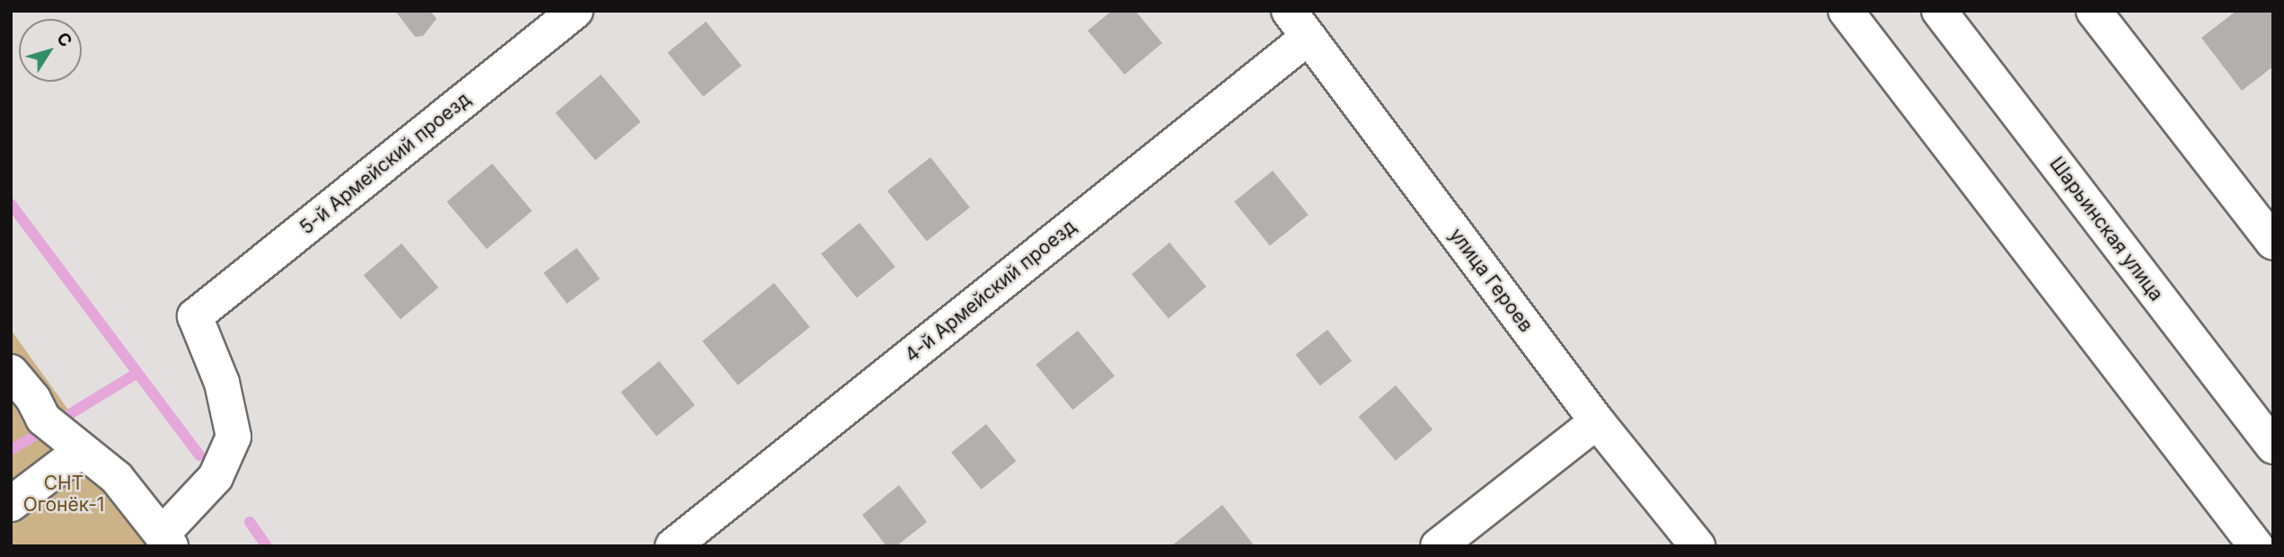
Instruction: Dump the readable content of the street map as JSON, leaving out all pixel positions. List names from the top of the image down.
{
  "streets": {
    "street": [
      "5-й Армейский проезд",
      "Шарьинская улица",
      "улица Героев",
      "4-й Армейский проезд"
    ]
  },
  "crossings": [
    ["улица Героев", "4-й Армейский проезд"]
  ],
  "parks": ["СНТ Огонёк-1"],
  "north": "top right"
}
